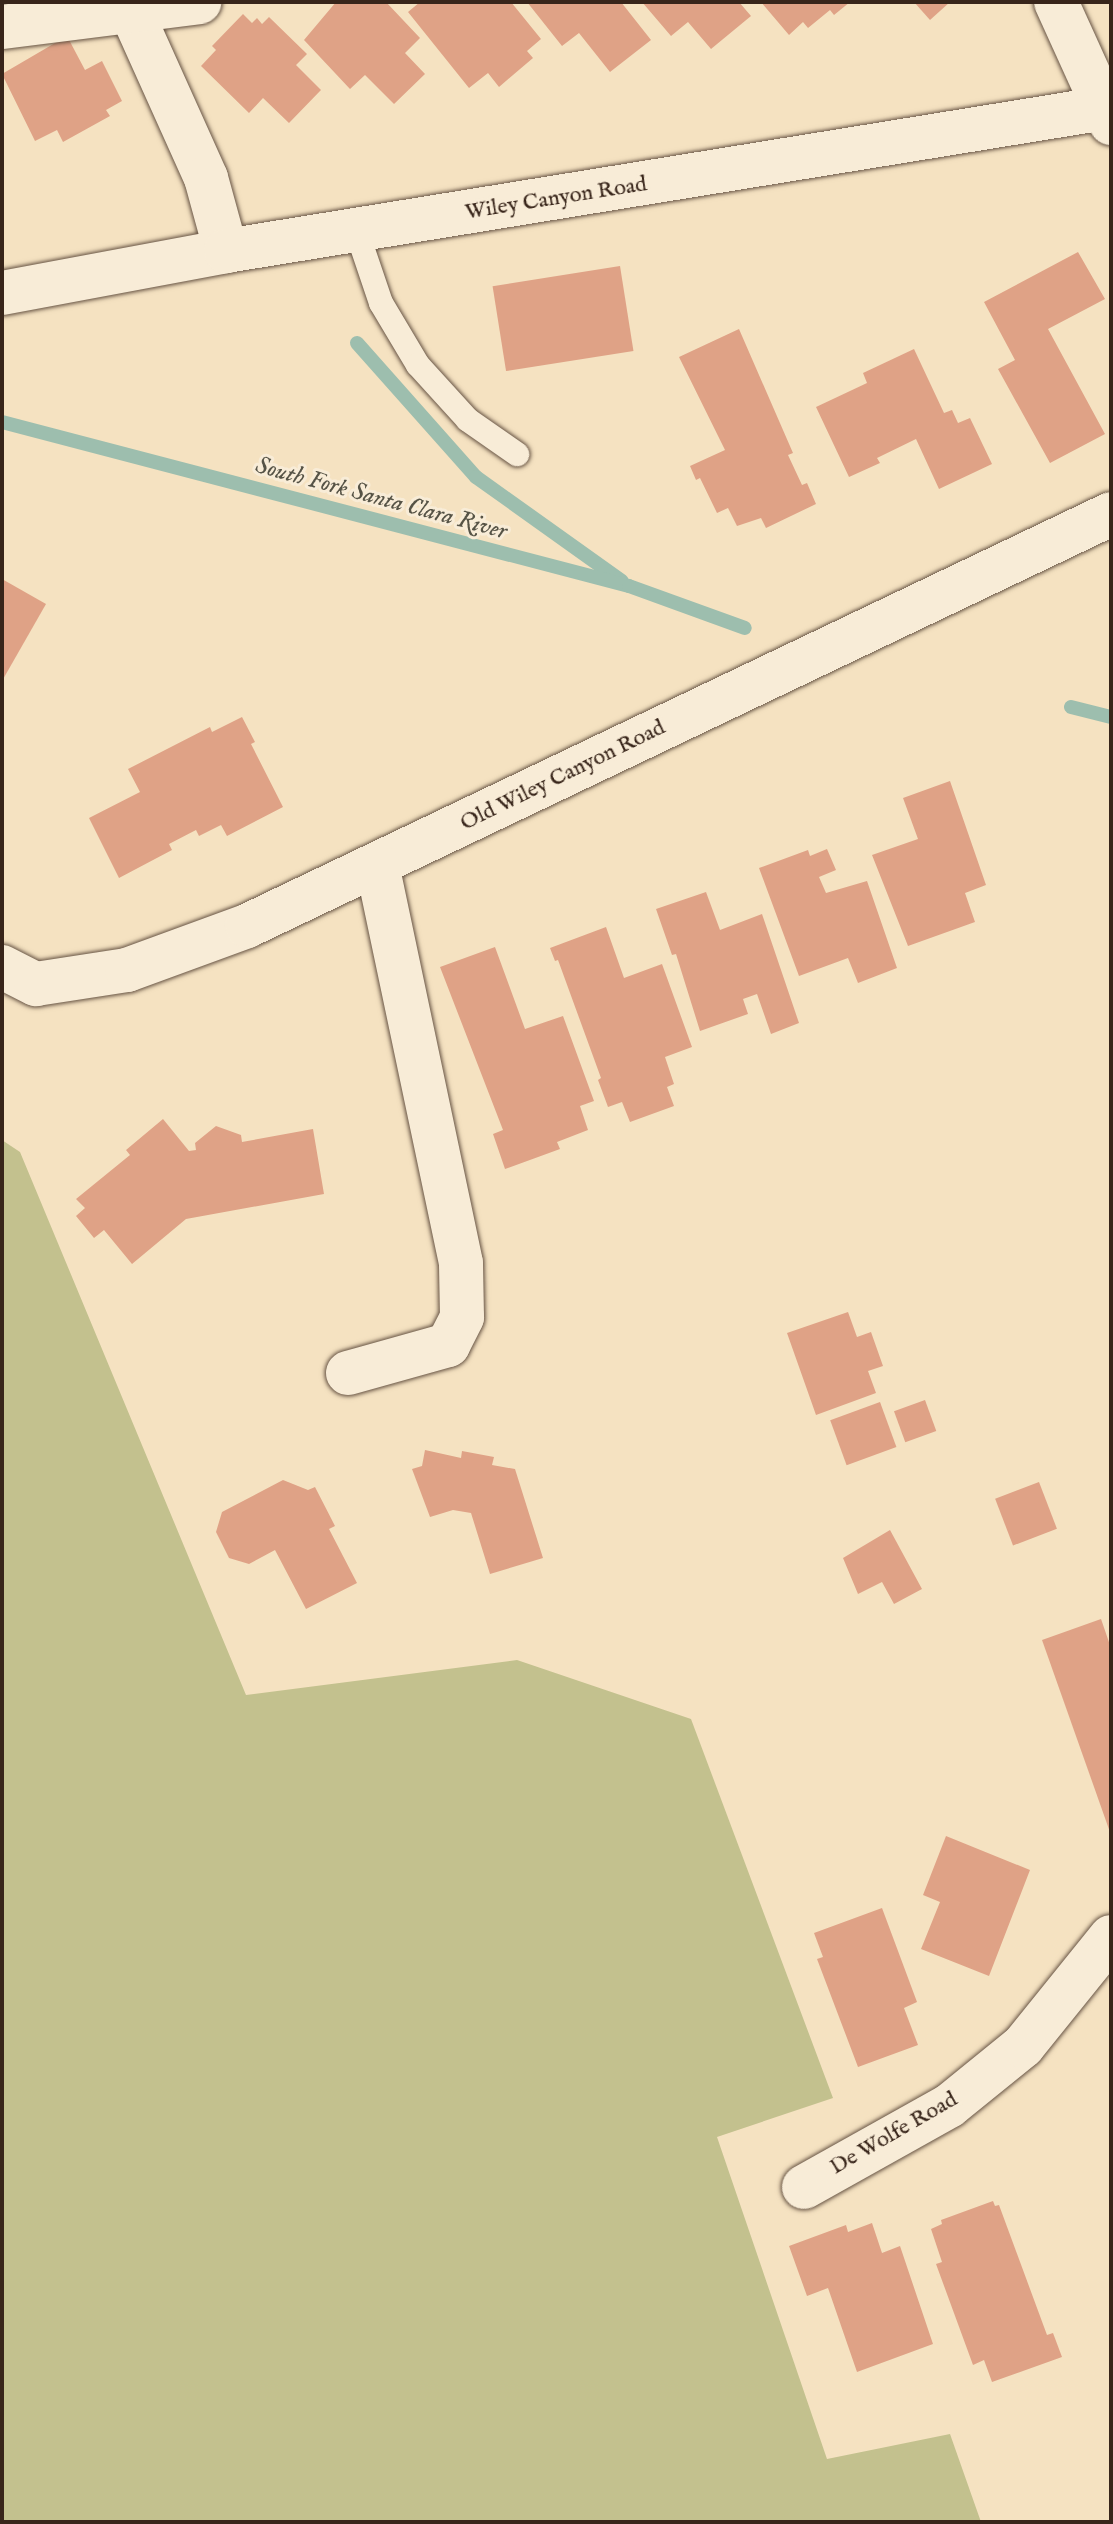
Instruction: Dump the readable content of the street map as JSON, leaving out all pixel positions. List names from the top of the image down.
{
  "streets": {
    "street": ["Wiley Canyon Road", "Old Wiley Canyon Road", "De Wolfe Road"]
  },
  "water": ["South Fork Santa Clara River"]
}
